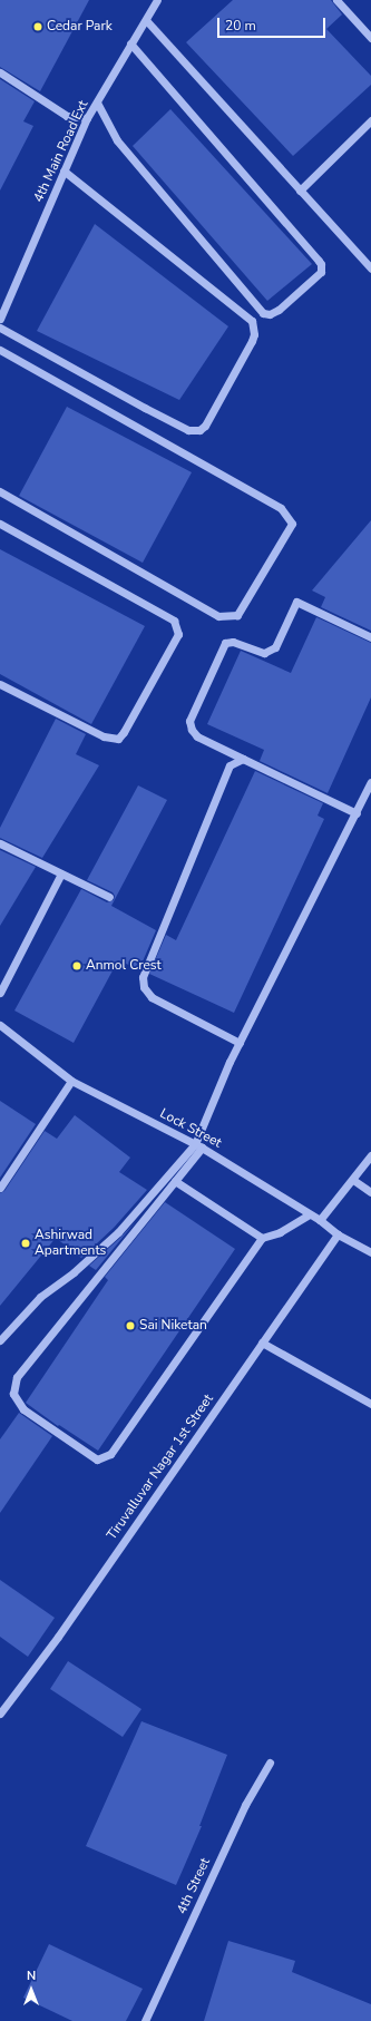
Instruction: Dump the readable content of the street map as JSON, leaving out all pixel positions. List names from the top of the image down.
{
  "streets": {
    "street": [
      "4th Main Road Ext",
      "Lock Street",
      "Tiruvalluvar Nagar 1st Street",
      "4th Street"
    ]
  },
  "crossings": [
    ["Lock Street", "Tiruvalluvar Nagar 1st Street"]
  ],
  "places": [
    "Cedar Park",
    "Anmol Crest",
    "Ashirwad Apartments",
    "Sai Niketan"
  ],
  "scale_bar": "20 m",
  "north": "top"
}
